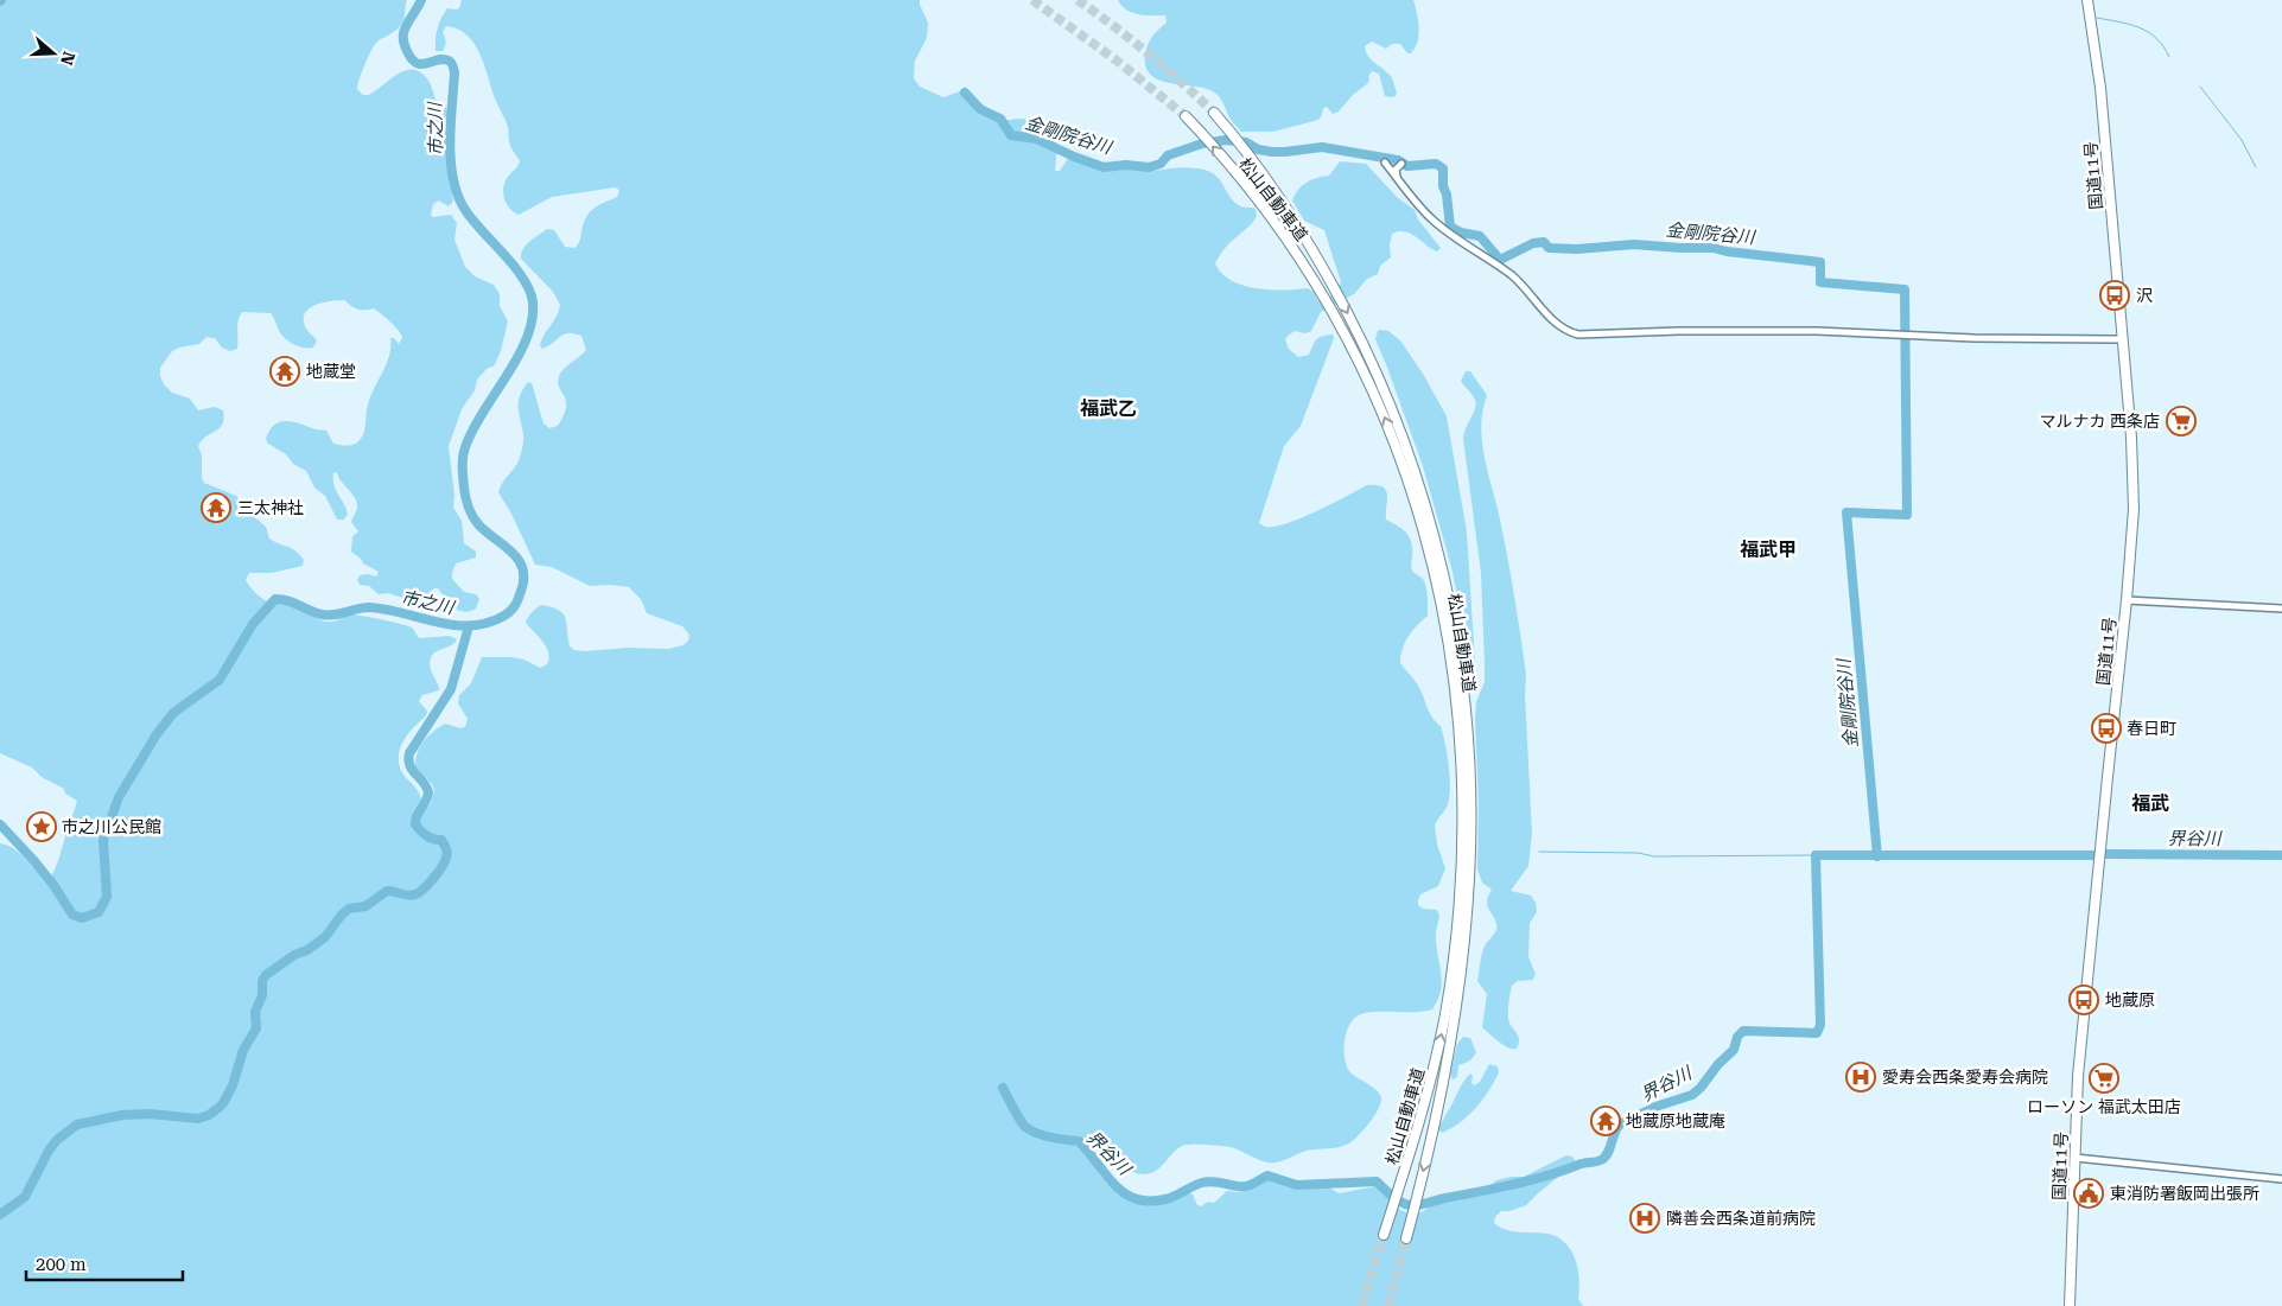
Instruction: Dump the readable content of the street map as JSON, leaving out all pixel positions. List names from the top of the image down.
{
  "streets": {
    "highway": ["国道11号", "松山自動車道"]
  },
  "districts": ["福武乙", "福武甲", "福武"],
  "water": ["市之川", "金剛院谷川", "界谷川"],
  "places": {
    "bus stop": ["沢", "春日町", "地蔵原"],
    "temple": ["地蔵堂", "三太神社", "地蔵原地蔵庵"],
    "supermarket": ["マルナカ 西条店", "ローソン 福武太田店"],
    "place": ["市之川公民館"],
    "hospital": ["愛寿会西条愛寿会病院", "隣善会西条道前病院"],
    "public building": ["東消防署飯岡出張所"]
  },
  "scale_bar": "200 m",
  "north": "right"
}
